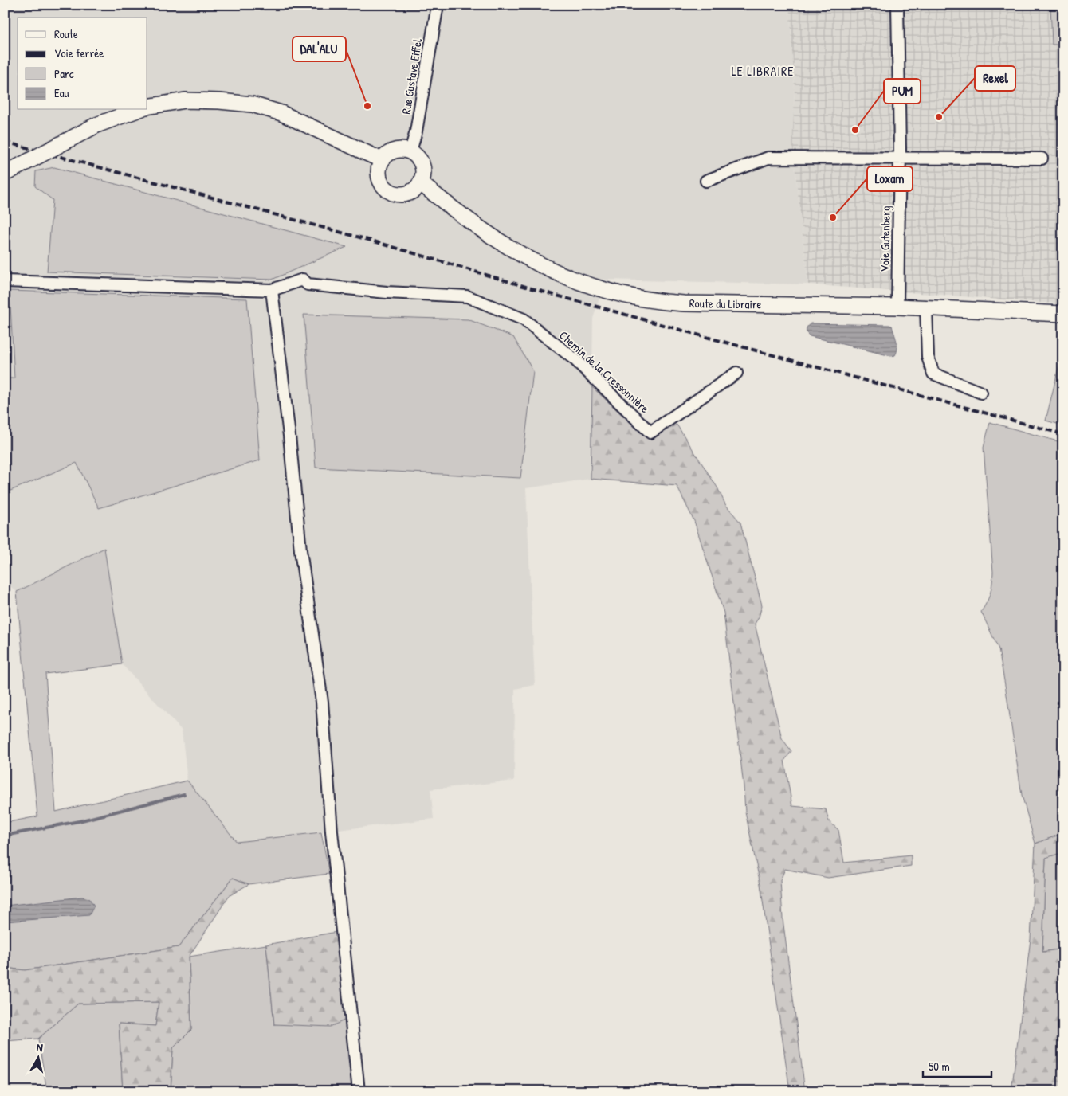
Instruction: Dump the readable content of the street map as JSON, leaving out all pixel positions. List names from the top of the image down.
{
  "streets": {
    "main road": ["Route du Libraire"],
    "street": ["Rue Gustave Eiffel", "Voie Gutenberg", "Chemin de la Cressonnière"]
  },
  "crossings": [
    ["Rue Gustave Eiffel", "Route du Libraire"],
    ["Voie Gutenberg", "Route du Libraire"]
  ],
  "districts": ["LE LIBRAIRE"],
  "places": [
    "DAL'ALU",
    "Rexel",
    "PUM",
    "Loxam"
  ],
  "legend": [
    "Route",
    "Voie ferrée",
    "Parc",
    "Eau"
  ],
  "scale_bar": "50 m",
  "north": "top"
}
